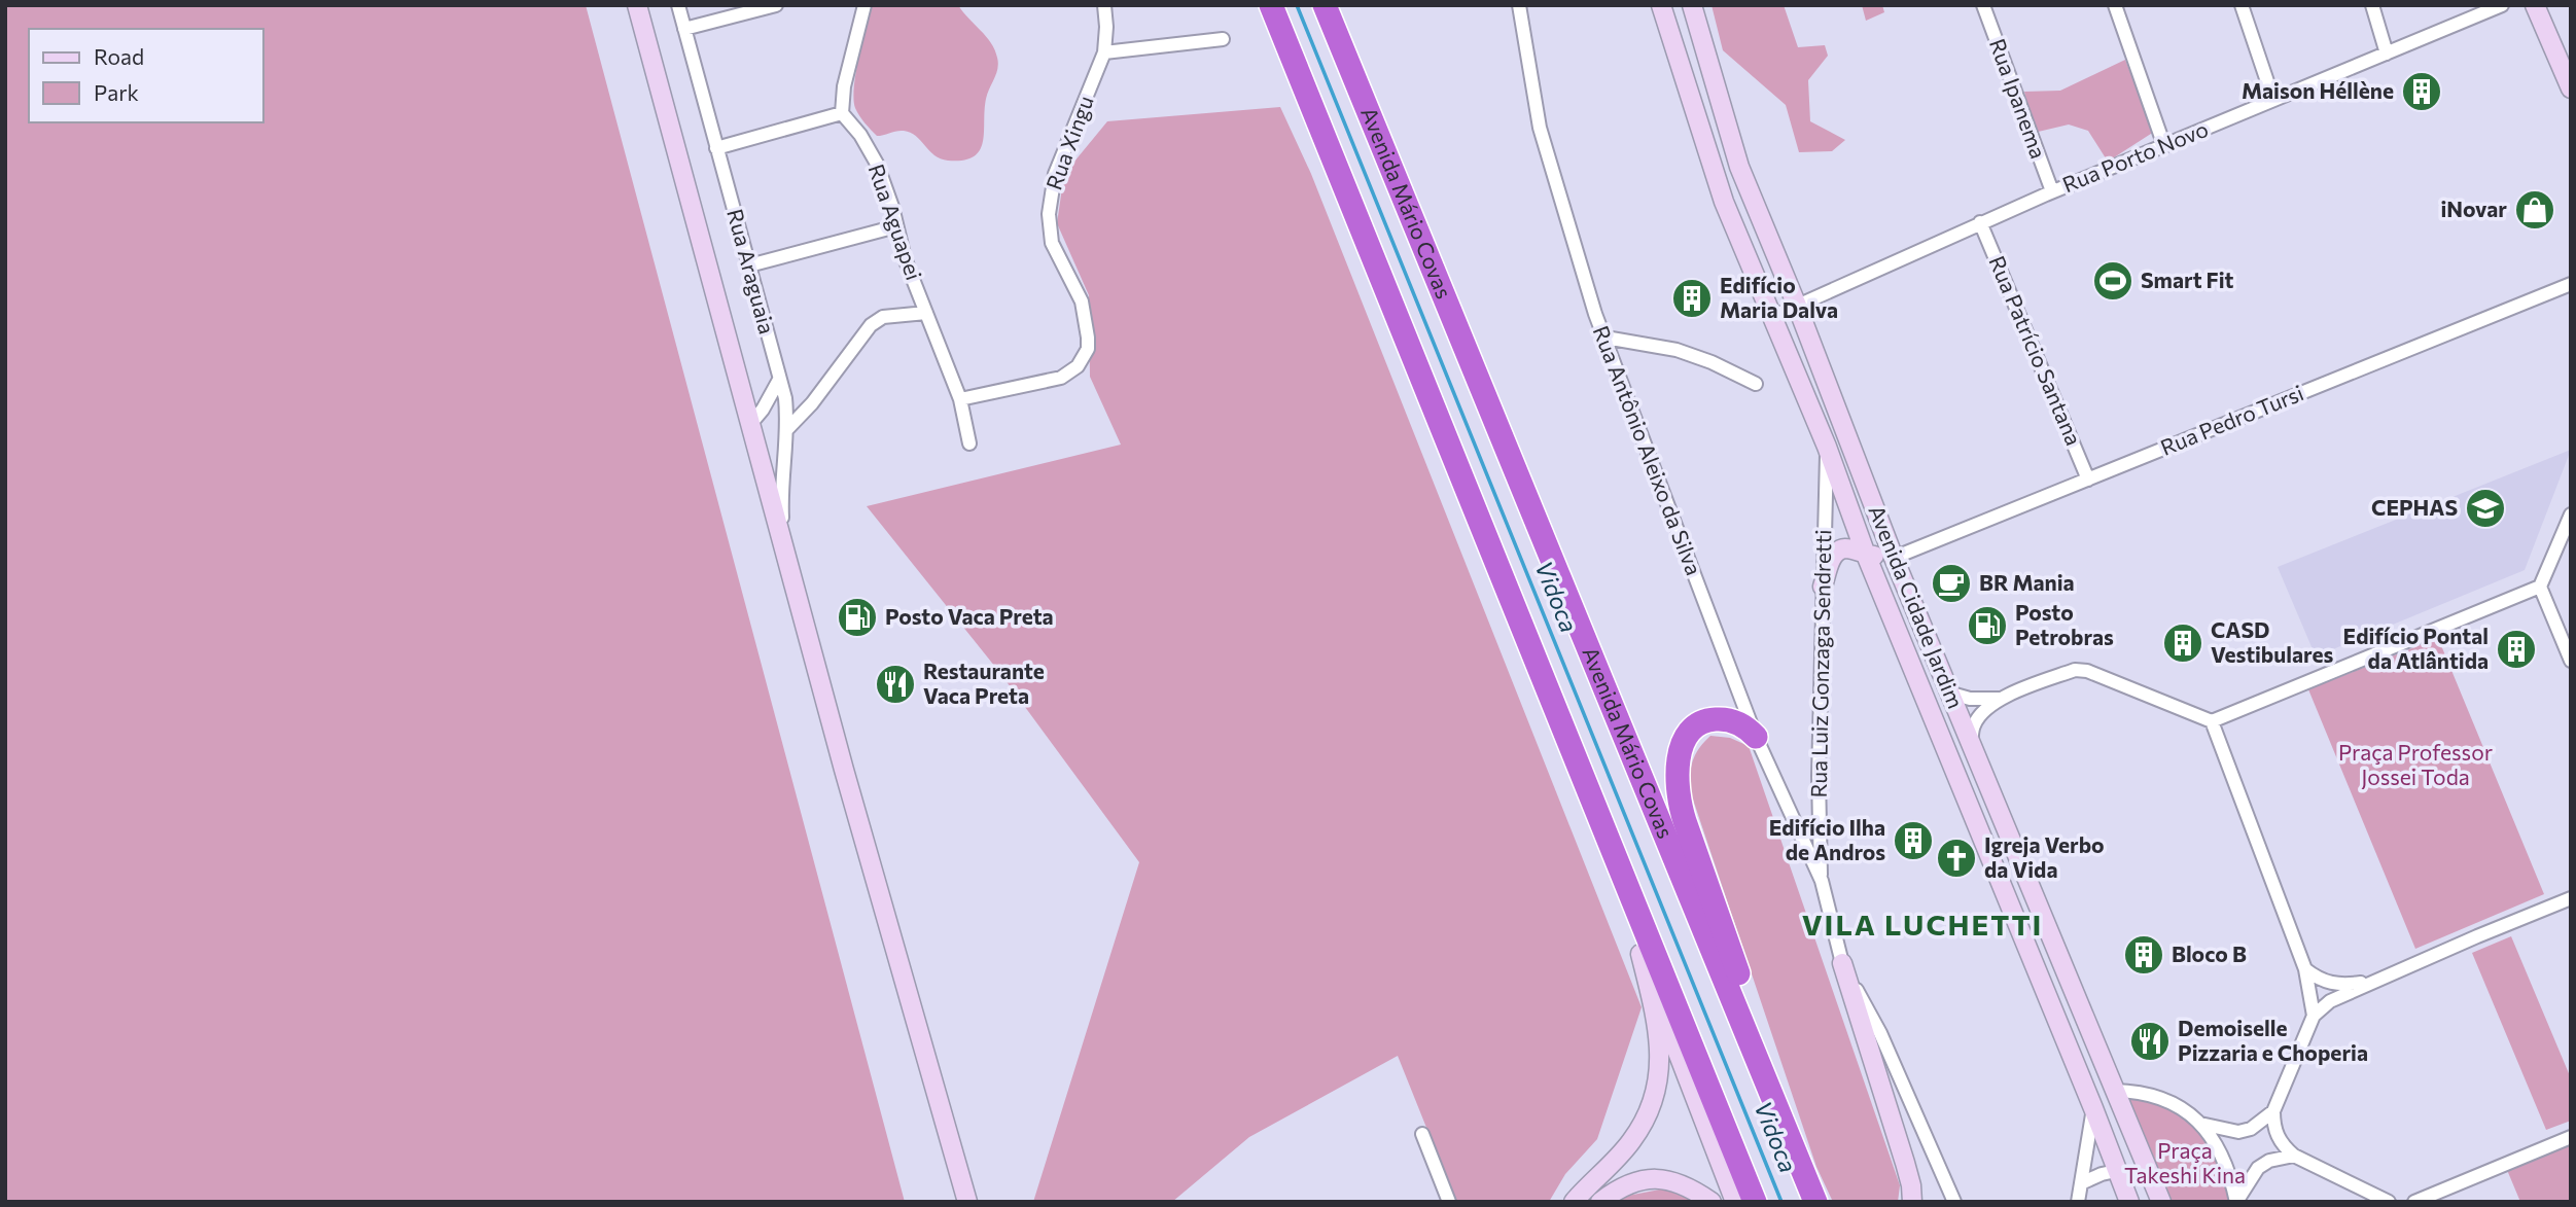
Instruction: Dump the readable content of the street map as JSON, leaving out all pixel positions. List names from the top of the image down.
{
  "streets": {
    "highway": ["Avenida Mário Covas"],
    "main road": ["Avenida Cidade Jardim"],
    "street": [
      "Rua Ipanema",
      "Rua Xingu",
      "Rua Porto Novo",
      "Rua Aguapei",
      "Rua Araguaia",
      "Rua Patrício Santana",
      "Rua Pedro Tursi",
      "Rua Antônio Aleixo da Silva",
      "Rua Luiz Gonzaga Sendretti"
    ]
  },
  "crossings": [
    ["Rua Ipanema", "Rua Porto Novo"],
    ["Rua Xingu", "Rua Aguapei"],
    ["Rua Porto Novo", "Rua Patrício Santana"],
    ["Rua Porto Novo", "Avenida Cidade Jardim"],
    ["Rua Patrício Santana", "Rua Pedro Tursi"],
    ["Rua Pedro Tursi", "Avenida Cidade Jardim"],
    ["Rua Antônio Aleixo da Silva", "Rua Luiz Gonzaga Sendretti"],
    ["Avenida Cidade Jardim", "Rua Luiz Gonzaga Sendretti"]
  ],
  "districts": ["VILA LUCHETTI"],
  "water": ["Vidoca"],
  "parks": ["Praça Professor Jossei Toda", "Praça Takeshi Kina"],
  "places": {
    "building": [
      "Maison Héllène",
      "Edifício Maria Dalva",
      "CASD Vestibulares",
      "Edifício Pontal da Atlântida",
      "Edifício Ilha de Andros",
      "Bloco B"
    ],
    "shop": ["iNovar"],
    "sports": ["Smart Fit"],
    "school or university": ["CEPHAS"],
    "cafe": ["BR Mania"],
    "fuel station": ["Posto Vaca Preta", "Posto Petrobras"],
    "restaurant": ["Restaurante Vaca Preta", "Demoiselle Pizzaria e Choperia"],
    "church": ["Igreja Verbo da Vida"]
  },
  "legend": ["Road", "Park"]
}
